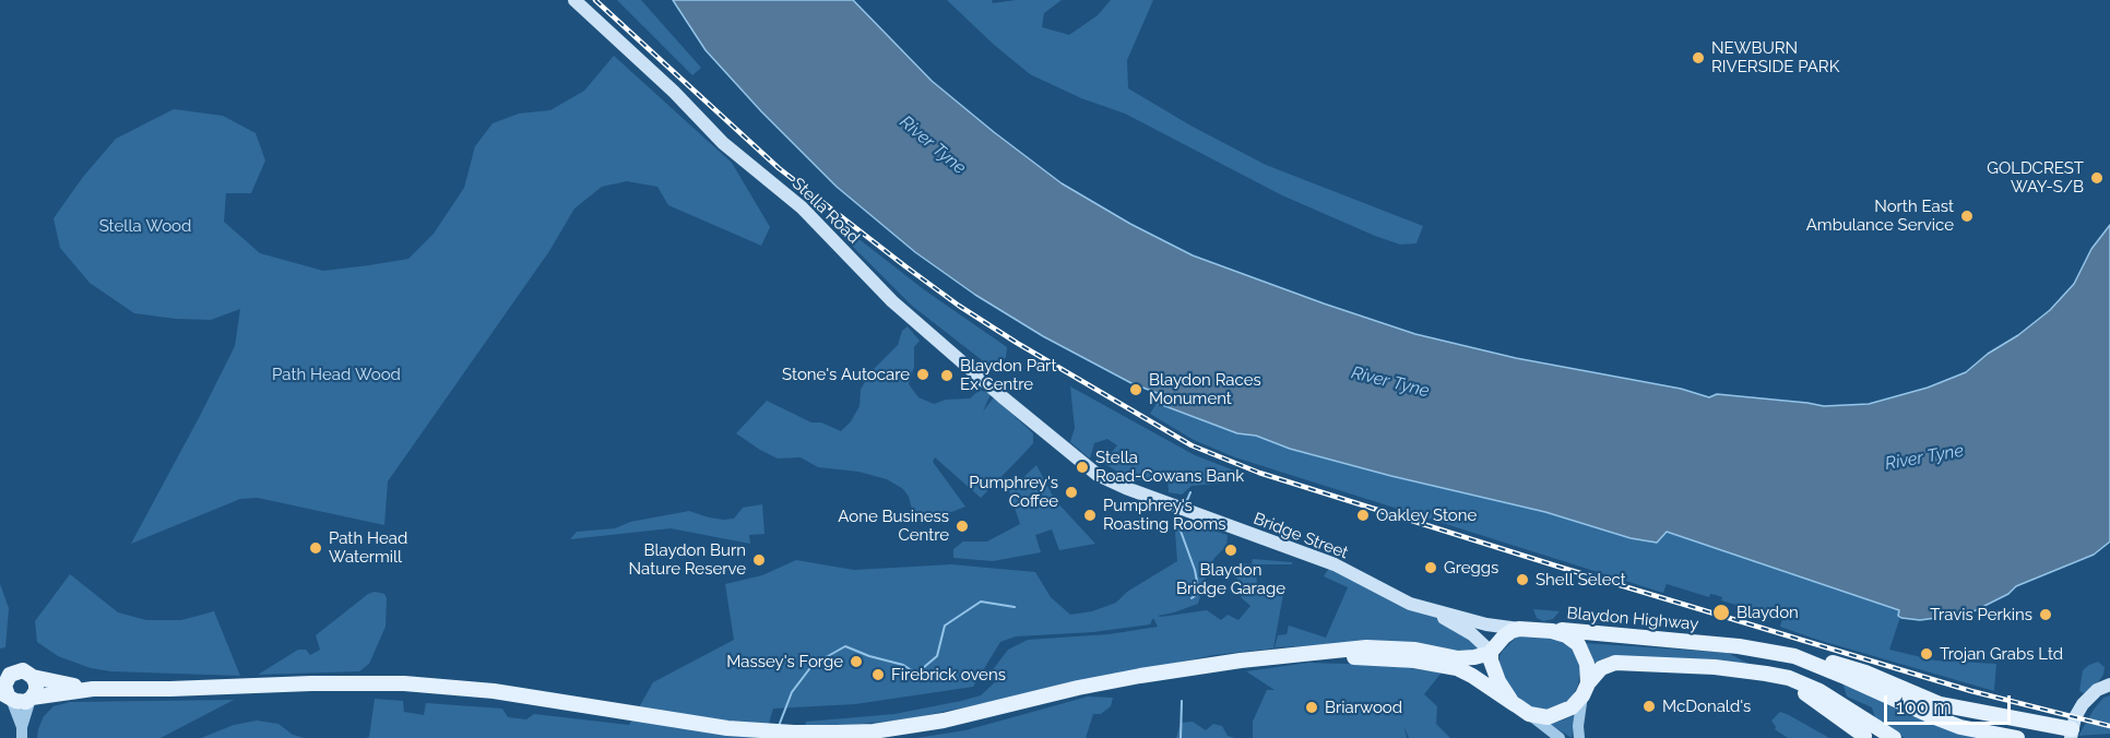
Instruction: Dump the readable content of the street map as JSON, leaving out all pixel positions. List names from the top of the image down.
{
  "streets": {
    "main road": ["Stella Road", "Bridge Street", "Blaydon Highway"]
  },
  "crossings": [
    ["Stella Road", "Bridge Street"],
    ["Bridge Street", "Blaydon Highway"]
  ],
  "water": ["River Tyne"],
  "parks": ["Stella Wood", "Path Head Wood"],
  "places": [
    "NEWBURN RIVERSIDE PARK",
    "GOLDCREST WAY-S/B",
    "North East Ambulance Service",
    "Stone's Autocare",
    "Blaydon Part Ex Centre",
    "Blaydon Races Monument",
    "Stella Road-Cowans Bank",
    "Pumphrey's Coffee",
    "Pumphrey's Roasting Rooms",
    "Oakley Stone",
    "Aone Business Centre",
    "Path Head Watermill",
    "Blaydon Bridge Garage",
    "Blaydon Burn Nature Reserve",
    "Greggs",
    "Shell Select",
    "Blaydon",
    "Travis Perkins",
    "Trojan Grabs Ltd",
    "Massey's Forge",
    "Firebrick ovens",
    "McDonald's",
    "Briarwood"
  ],
  "scale_bar": "100 m"
}
